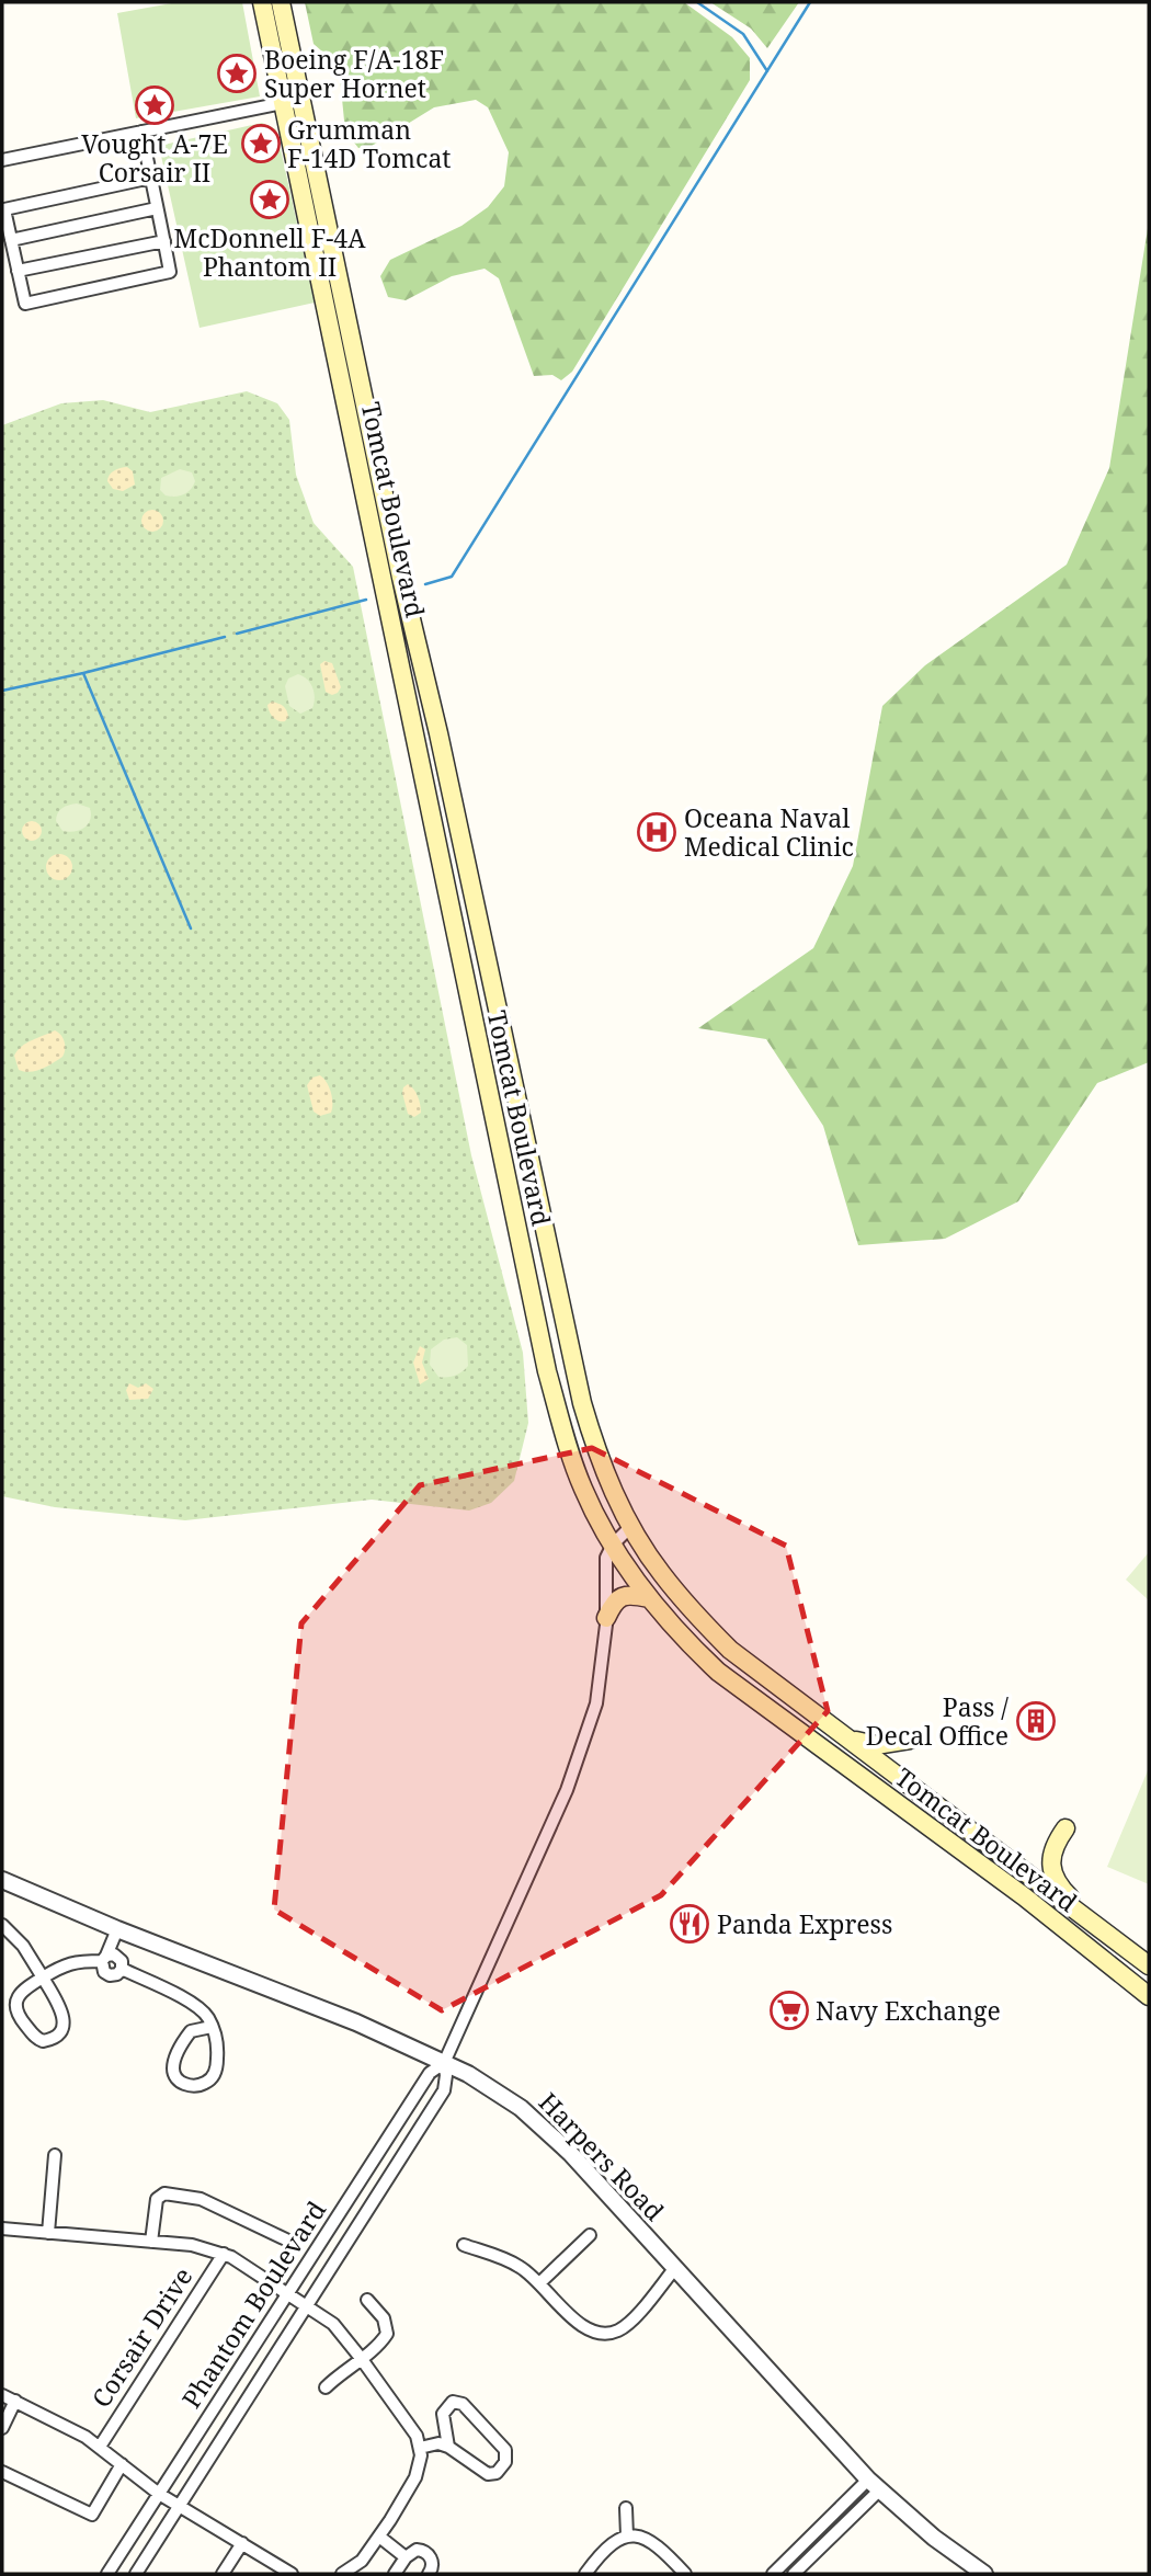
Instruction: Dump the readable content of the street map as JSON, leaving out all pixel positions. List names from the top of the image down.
{
  "streets": {
    "main road": ["Tomcat Boulevard"],
    "street": ["Harpers Road", "Phantom Boulevard", "Corsair Drive"]
  },
  "crossings": [
    ["Tomcat Boulevard", "Phantom Boulevard"],
    ["Harpers Road", "Phantom Boulevard"]
  ],
  "places": {
    "place": [
      "Boeing F/A-18F Super Hornet",
      "Vought A-7E Corsair II",
      "Grumman F-14D Tomcat",
      "McDonnell F-4A Phantom II"
    ],
    "hospital": ["Oceana Naval Medical Clinic"],
    "building": ["Pass / Decal Office"],
    "restaurant": ["Panda Express"],
    "supermarket": ["Navy Exchange"]
  }
}
